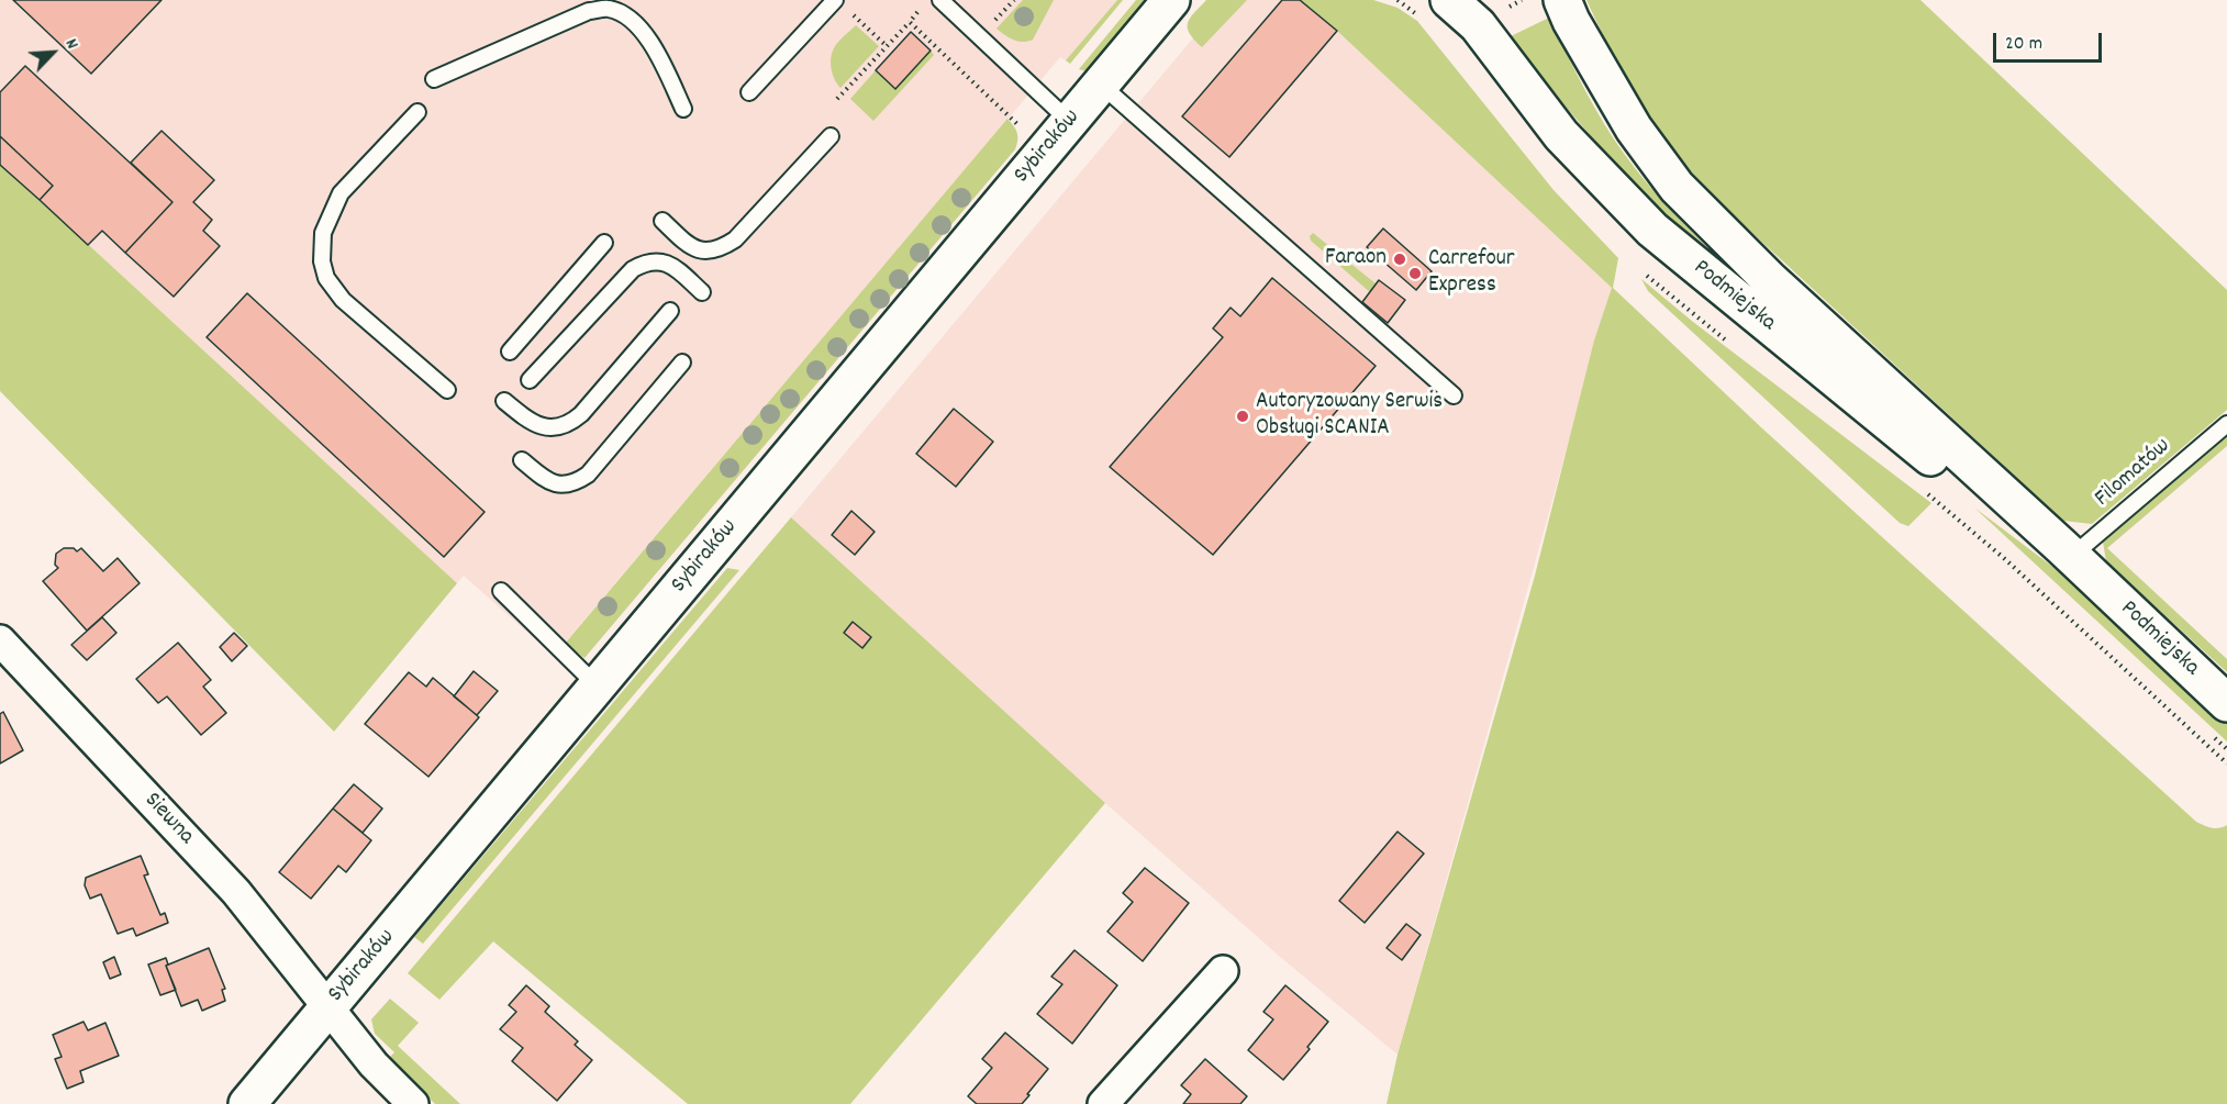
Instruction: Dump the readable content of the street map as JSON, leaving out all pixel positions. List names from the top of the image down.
{
  "streets": {
    "main road": ["Sybiraków", "Podmiejska"],
    "street": ["Siewna"],
    "lane": ["Filomatów"]
  },
  "crossings": [
    ["Sybiraków", "Siewna"],
    ["Podmiejska", "Filomatów"]
  ],
  "places": ["Faraon", "Carrefour Express", "Autoryzowany Serwis Obsługi SCANIA"],
  "scale_bar": "20 m",
  "north": "top right"
}
